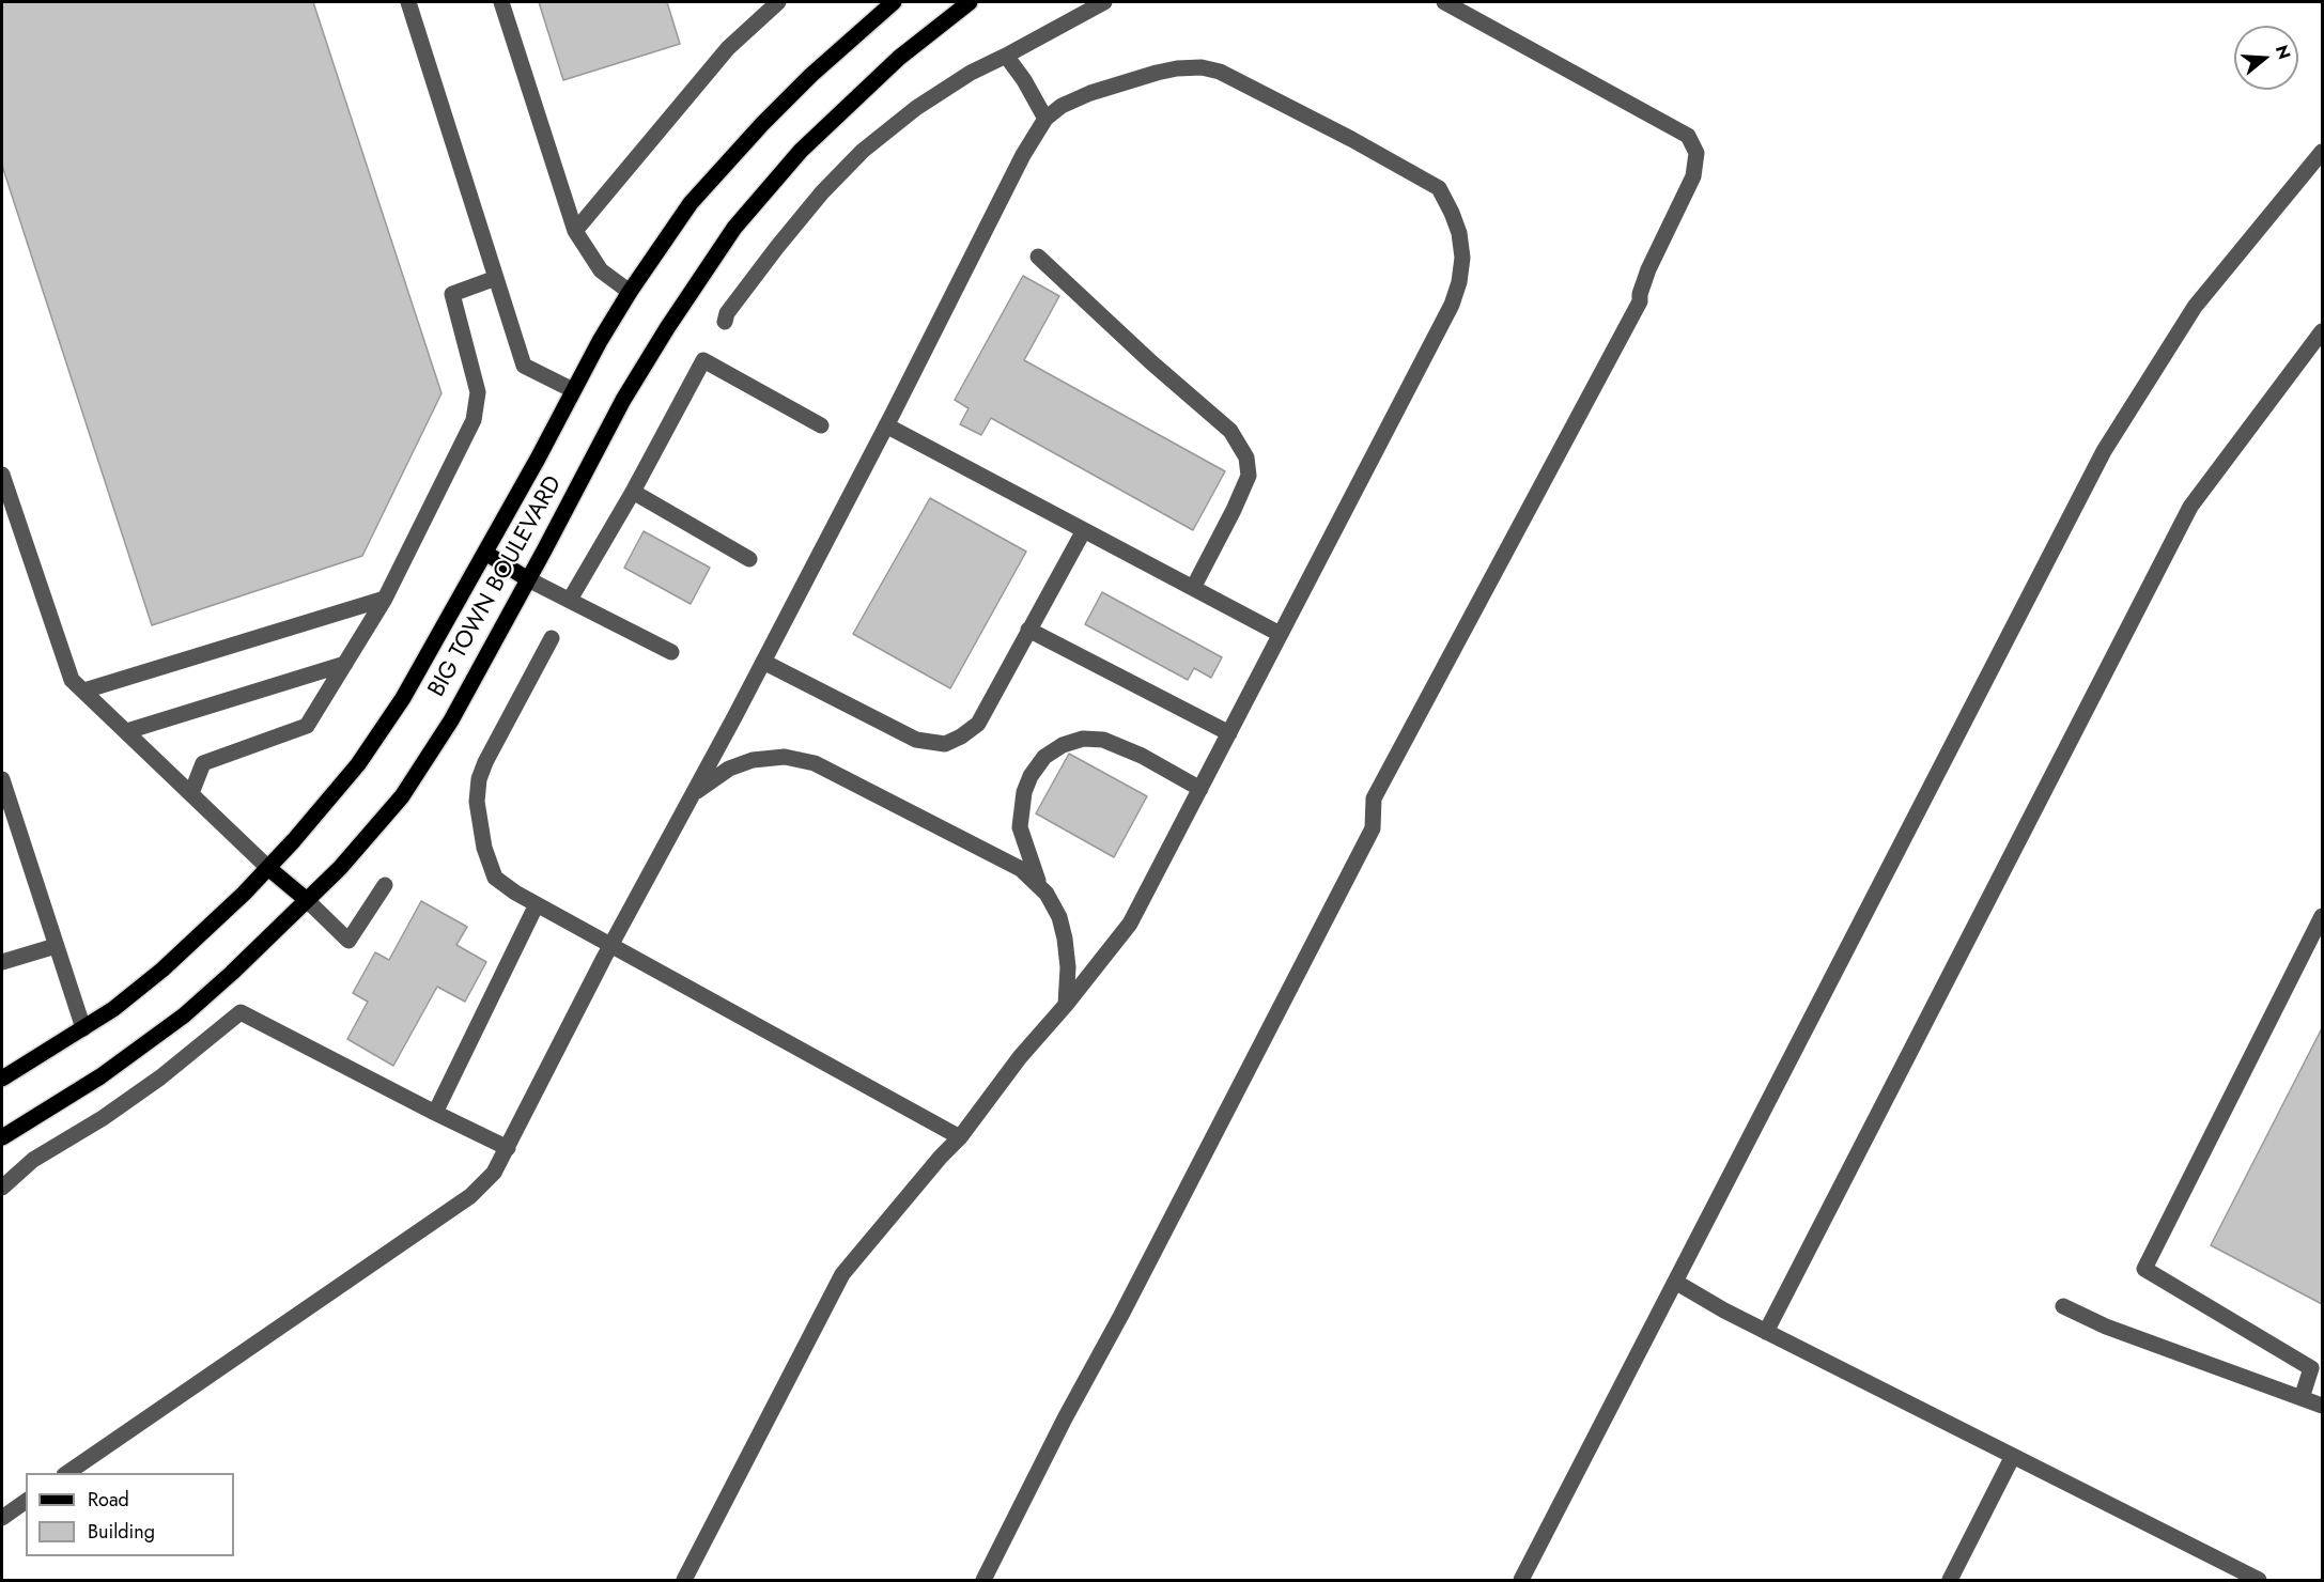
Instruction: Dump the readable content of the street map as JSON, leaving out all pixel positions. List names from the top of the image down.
{
  "streets": {
    "main road": ["BIG TOWN BOULEVARD"]
  },
  "legend": ["Road", "Building"],
  "north": "right"
}
